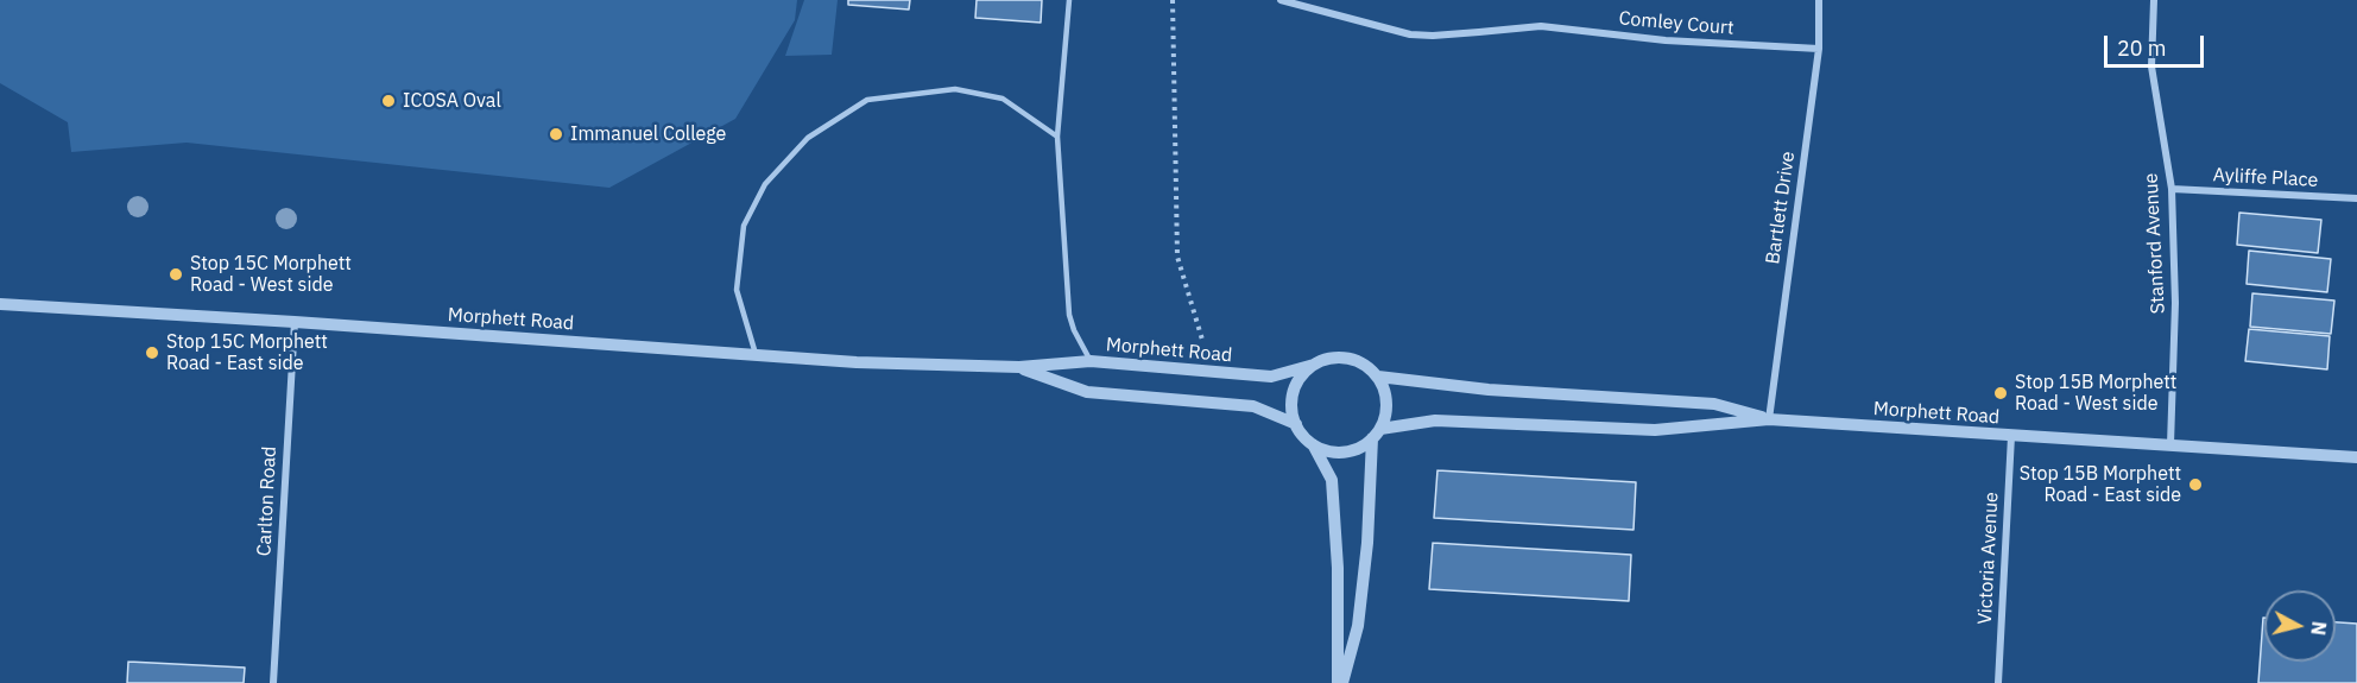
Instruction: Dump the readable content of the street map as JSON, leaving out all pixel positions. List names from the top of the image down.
{
  "streets": {
    "street": [
      "Comley Court",
      "Ayliffe Place",
      "Bartlett Drive",
      "Stanford Avenue",
      "Morphett Road",
      "Carlton Road",
      "Victoria Avenue"
    ]
  },
  "crossings": [
    ["Comley Court", "Bartlett Drive"],
    ["Ayliffe Place", "Stanford Avenue"],
    ["Bartlett Drive", "Morphett Road"],
    ["Stanford Avenue", "Morphett Road"],
    ["Morphett Road", "Carlton Road"],
    ["Morphett Road", "Victoria Avenue"]
  ],
  "places": [
    "ICOSA Oval",
    "Immanuel College",
    "Stop 15C Morphett Road - West side",
    "Stop 15C Morphett Road - East side",
    "Stop 15B Morphett Road - West side",
    "Stop 15B Morphett Road - East side"
  ],
  "scale_bar": "20 m",
  "north": "right"
}
